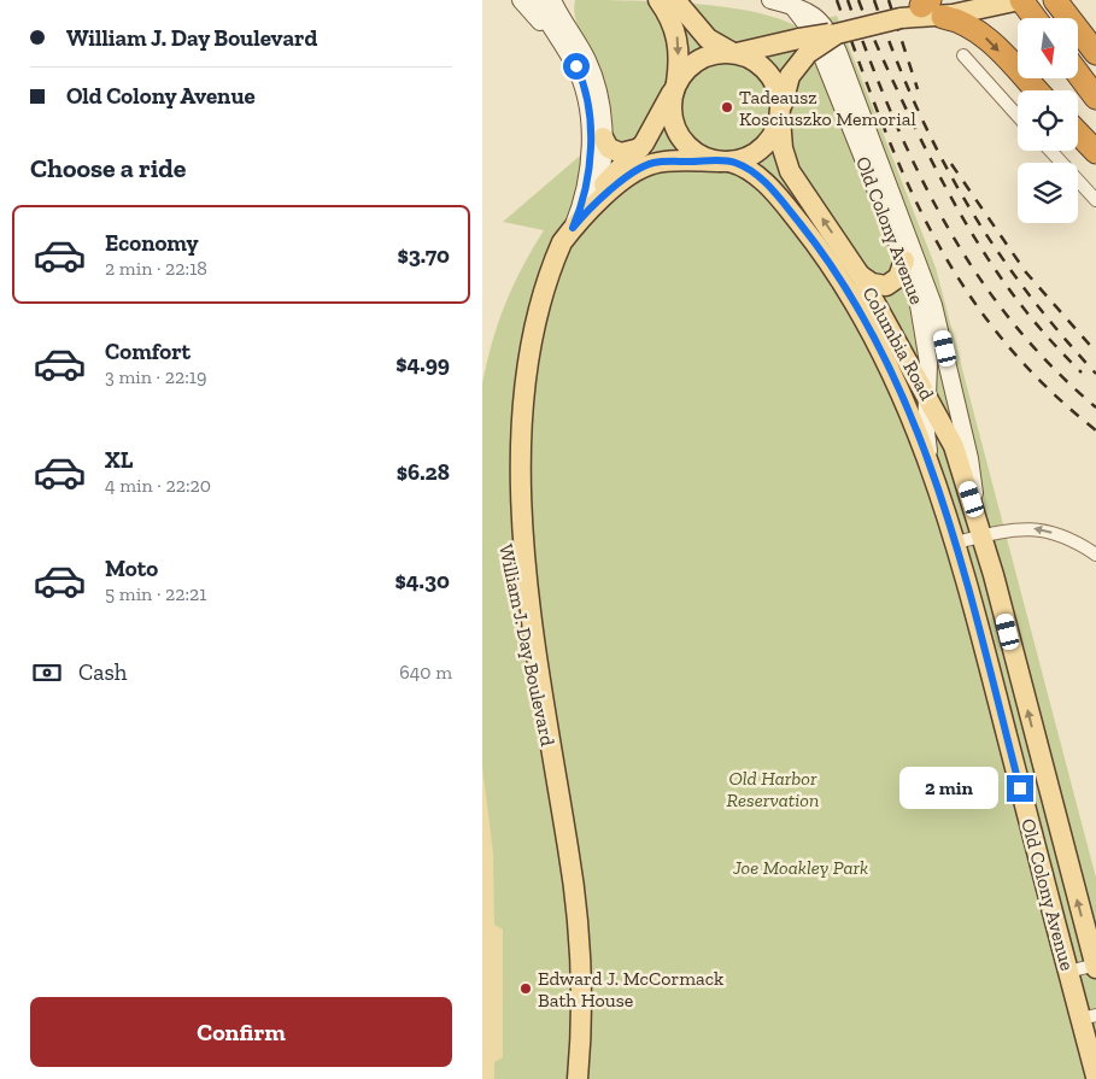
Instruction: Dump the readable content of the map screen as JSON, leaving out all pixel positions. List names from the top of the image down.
{
  "streets": {
    "main road": ["Old Colony Avenue", "Columbia Road", "William J. Day Boulevard"]
  },
  "crossings": [
    ["Old Colony Avenue", "Columbia Road"]
  ],
  "parks": ["Old Harbor Reservation", "Joe Moakley Park"],
  "places": ["Tadeausz Kosciuszko Memorial", "Edward J. McCormack Bath House"],
  "north": "bottom",
  "page": {
    "banner": ["William J. Day Boulevard", "Old Colony Avenue"],
    "heading": "Choose a ride",
    "list": [
      {
        "name": "Economy",
        "note": "2 min · 22:18",
        "value": "$3.70"
      },
      {
        "name": "Comfort",
        "note": "3 min · 22:19",
        "value": "$4.99"
      },
      {
        "name": "XL",
        "note": "4 min · 22:20",
        "value": "$6.28"
      },
      {
        "name": "Moto",
        "note": "5 min · 22:21",
        "value": "$4.30"
      }
    ],
    "pay": ["Cash", "640 m"],
    "bubble": "2 min",
    "buttons": "Confirm"
  }
}
